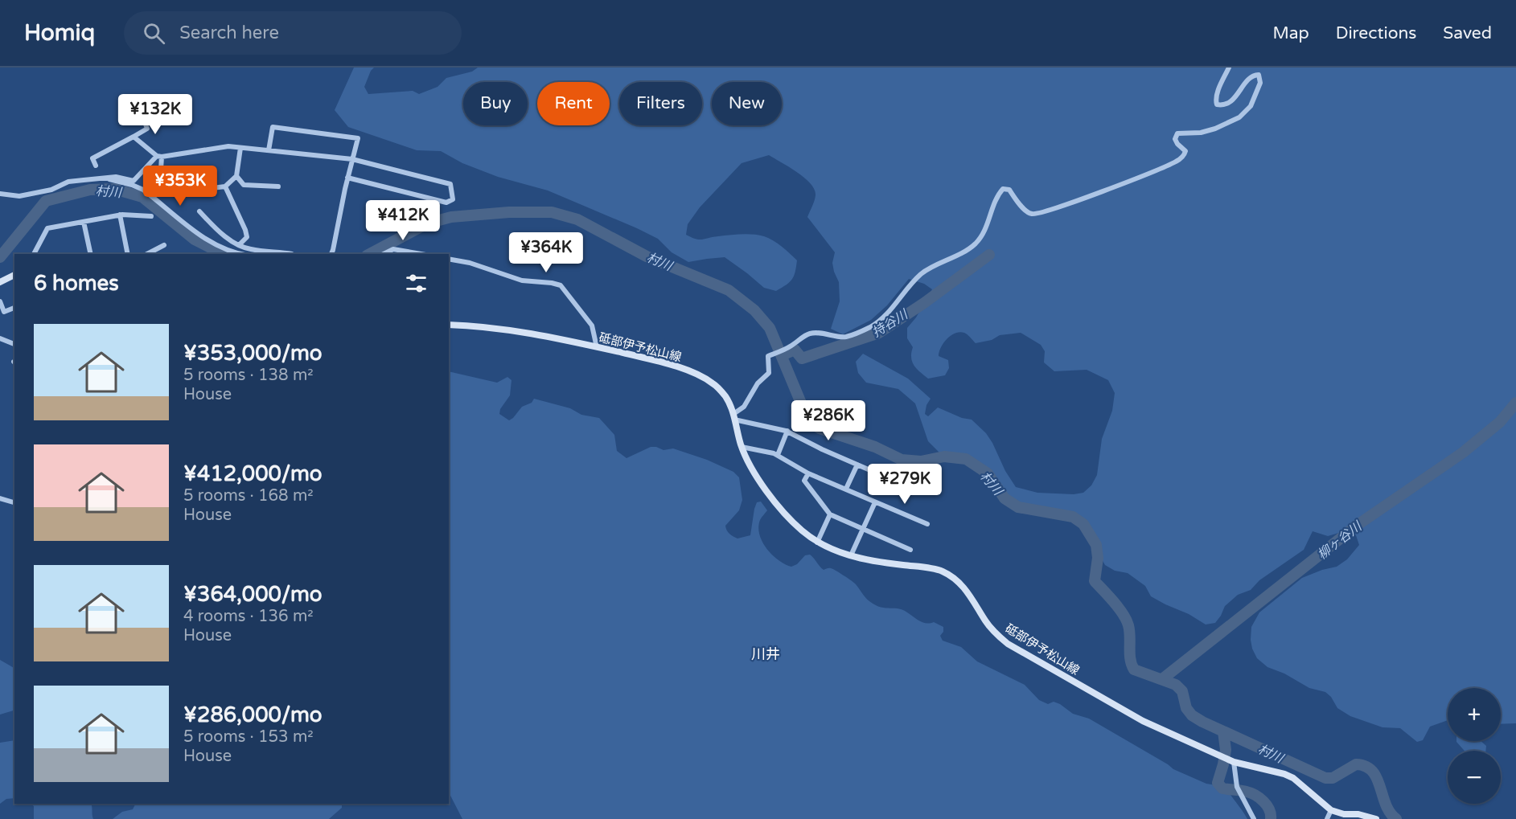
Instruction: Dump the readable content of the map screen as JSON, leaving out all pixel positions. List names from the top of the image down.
{
  "streets": {
    "main road": ["砥部伊予松山線"]
  },
  "districts": ["川井"],
  "water": ["村川", "持谷川", "柳ヶ谷川"],
  "page": {
    "header": "Homiq",
    "search": "Search here",
    "nav": ["Map", "Directions", "Saved"],
    "chip": [
      "Buy",
      "Rent",
      "Filters",
      "New"
    ],
    "price": [
      "¥132K",
      "¥353K",
      "¥412K",
      "¥364K",
      "¥286K",
      "¥279K"
    ],
    "heading": "6 homes",
    "list": [
      {
        "name": "¥353,000/mo",
        "note": "5 rooms · 138 m² · House"
      },
      {
        "name": "¥412,000/mo",
        "note": "5 rooms · 168 m² · House"
      },
      {
        "name": "¥364,000/mo",
        "note": "4 rooms · 136 m² · House"
      },
      {
        "name": "¥286,000/mo",
        "note": "5 rooms · 153 m² · House"
      }
    ],
    "map_buttons": ["+", "−"]
  }
}
